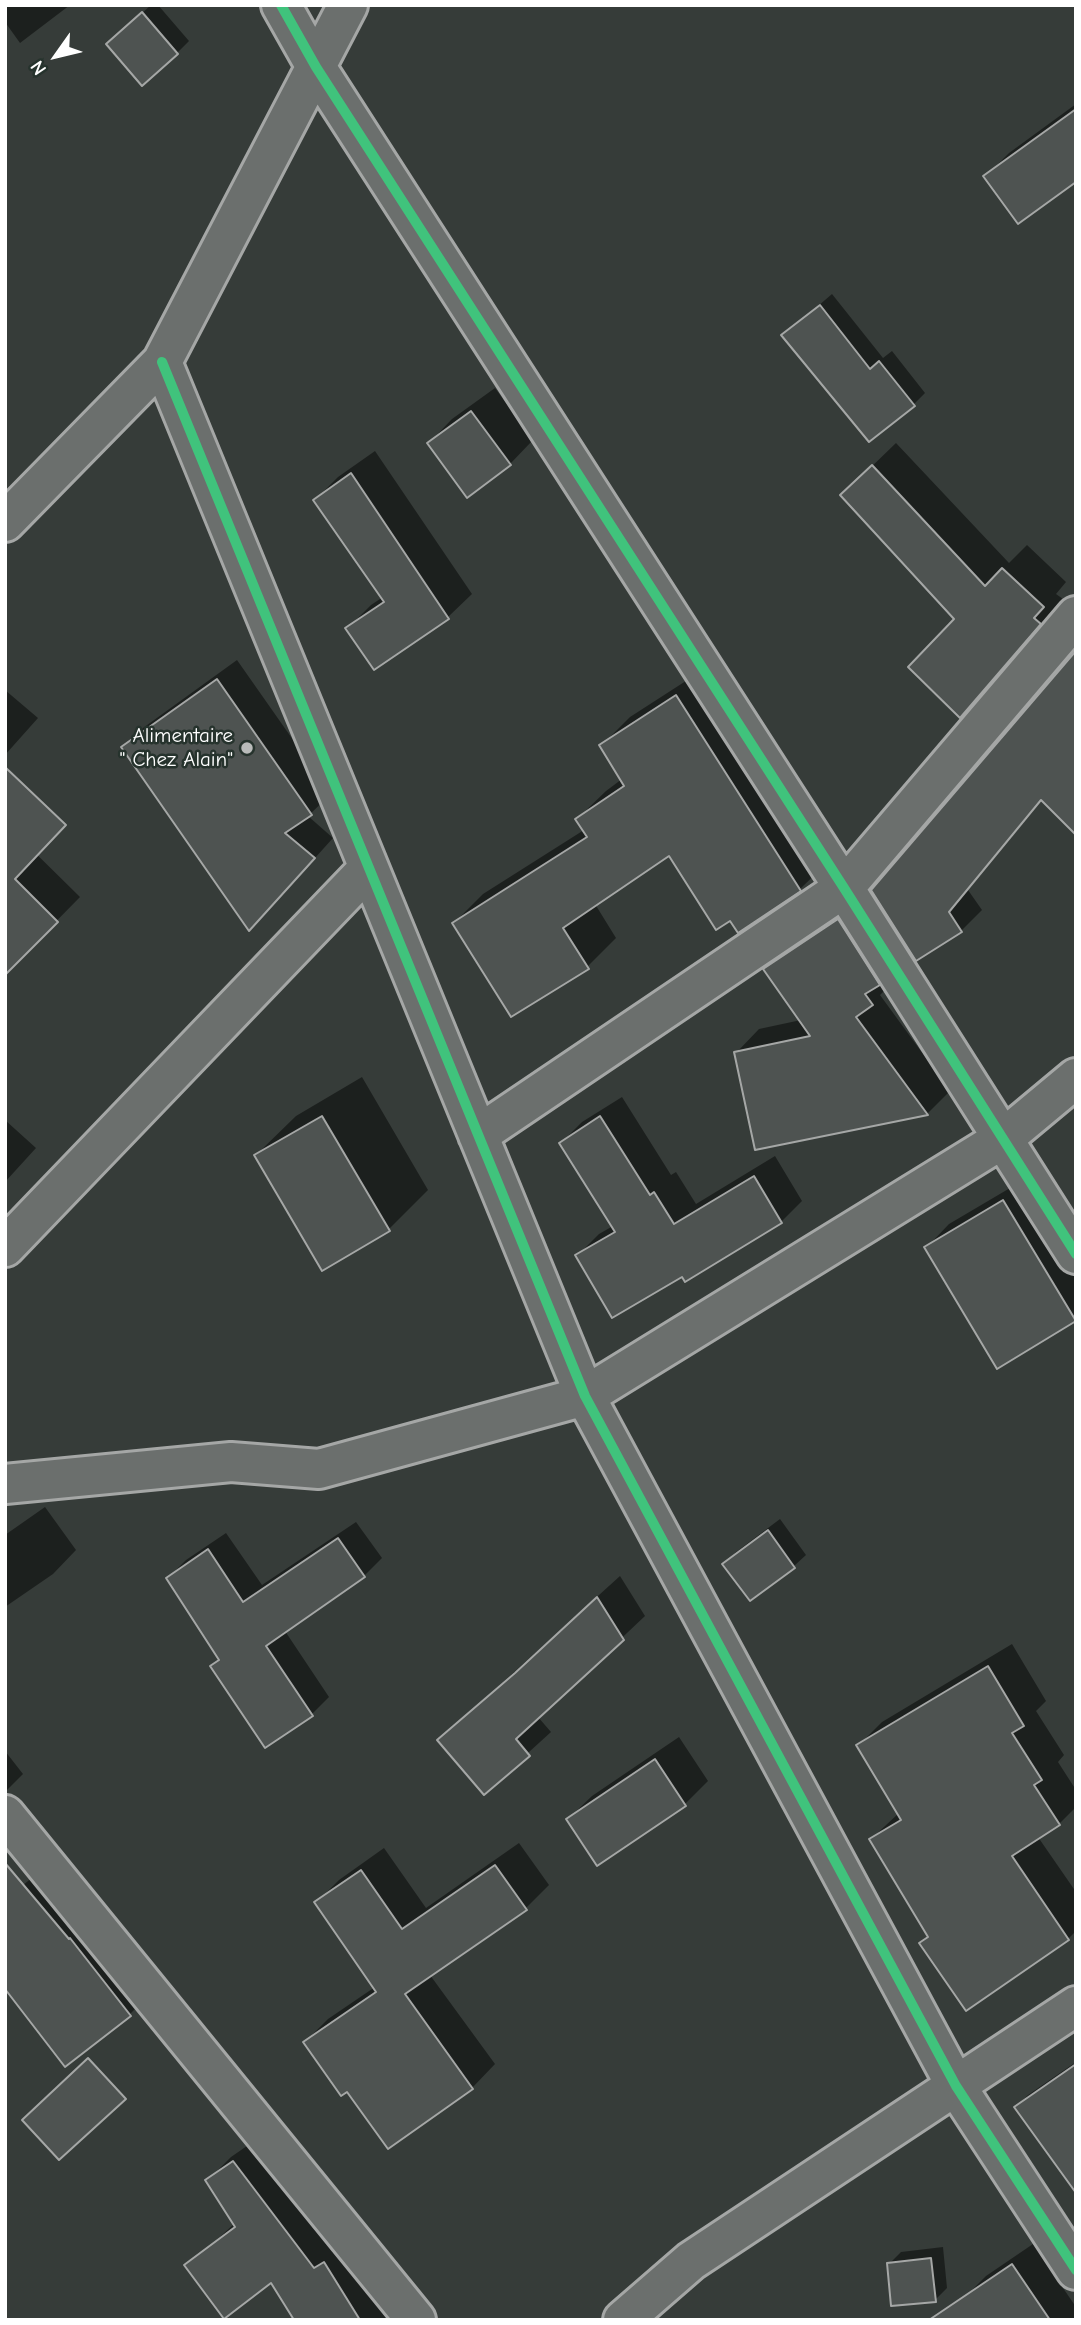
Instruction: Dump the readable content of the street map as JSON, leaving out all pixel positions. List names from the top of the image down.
{
  "places": ["Alimentaire \" Chez Alain\""],
  "north": "bottom left"
}
